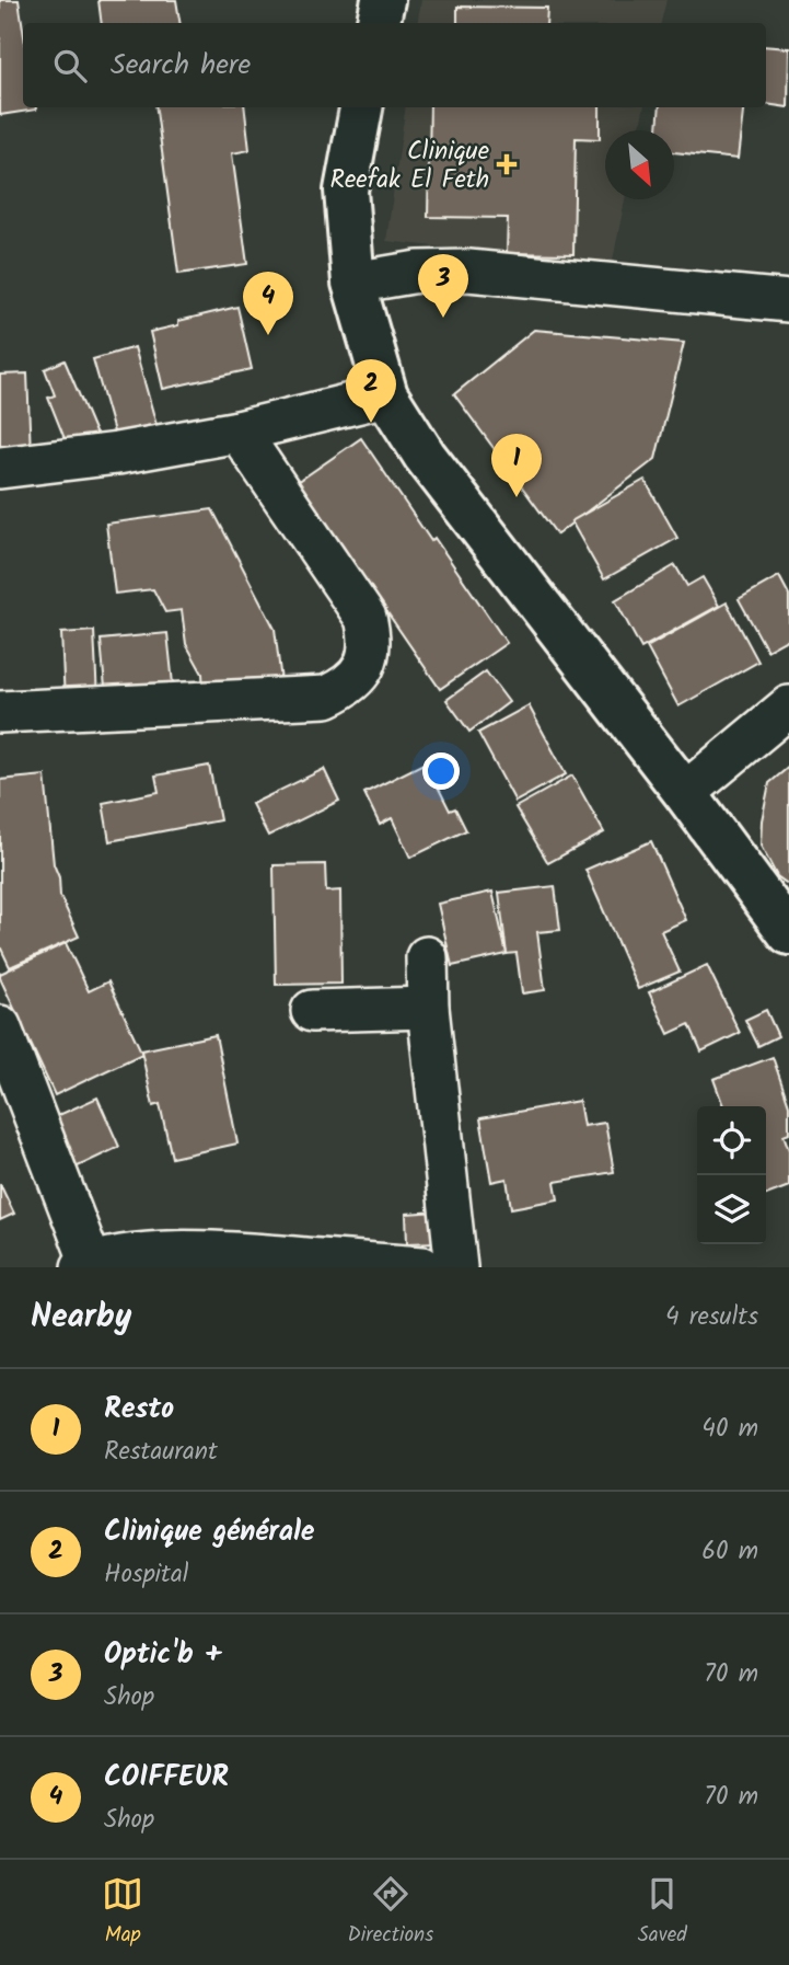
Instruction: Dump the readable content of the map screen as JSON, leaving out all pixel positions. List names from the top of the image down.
{
  "places": {
    "health": ["Clinique Reefak El Feth"]
  },
  "north": "bottom right",
  "page": {
    "search": "Search here",
    "pins": [
      "3",
      "4",
      "2",
      "1"
    ],
    "heading": ["Nearby", "4 results"],
    "list": [
      {
        "mark": "1",
        "name": "Resto",
        "note": "Restaurant",
        "value": "40 m"
      },
      {
        "mark": "2",
        "name": "Clinique générale",
        "note": "Hospital",
        "value": "60 m"
      },
      {
        "mark": "3",
        "name": "Optic'b +",
        "note": "Shop",
        "value": "70 m"
      },
      {
        "mark": "4",
        "name": "COIFFEUR",
        "note": "Shop",
        "value": "70 m"
      }
    ],
    "nav": ["Map", "Directions", "Saved"]
  }
}
